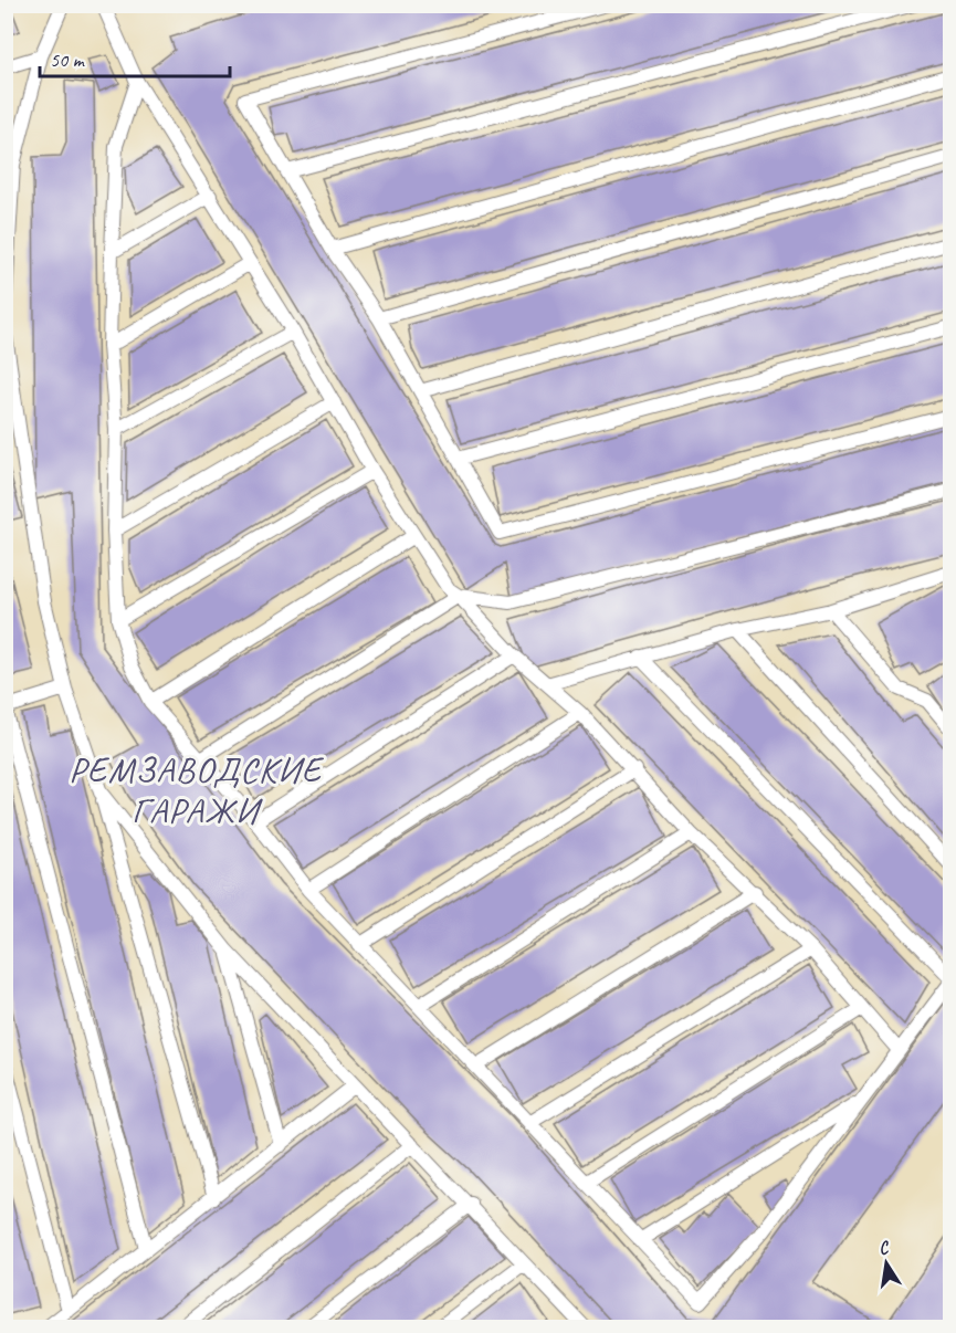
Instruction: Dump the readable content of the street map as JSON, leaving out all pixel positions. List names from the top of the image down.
{
  "districts": ["РЕМЗАВОДСКИЕ ГАРАЖИ"],
  "scale_bar": "50 m",
  "north": "top"
}
